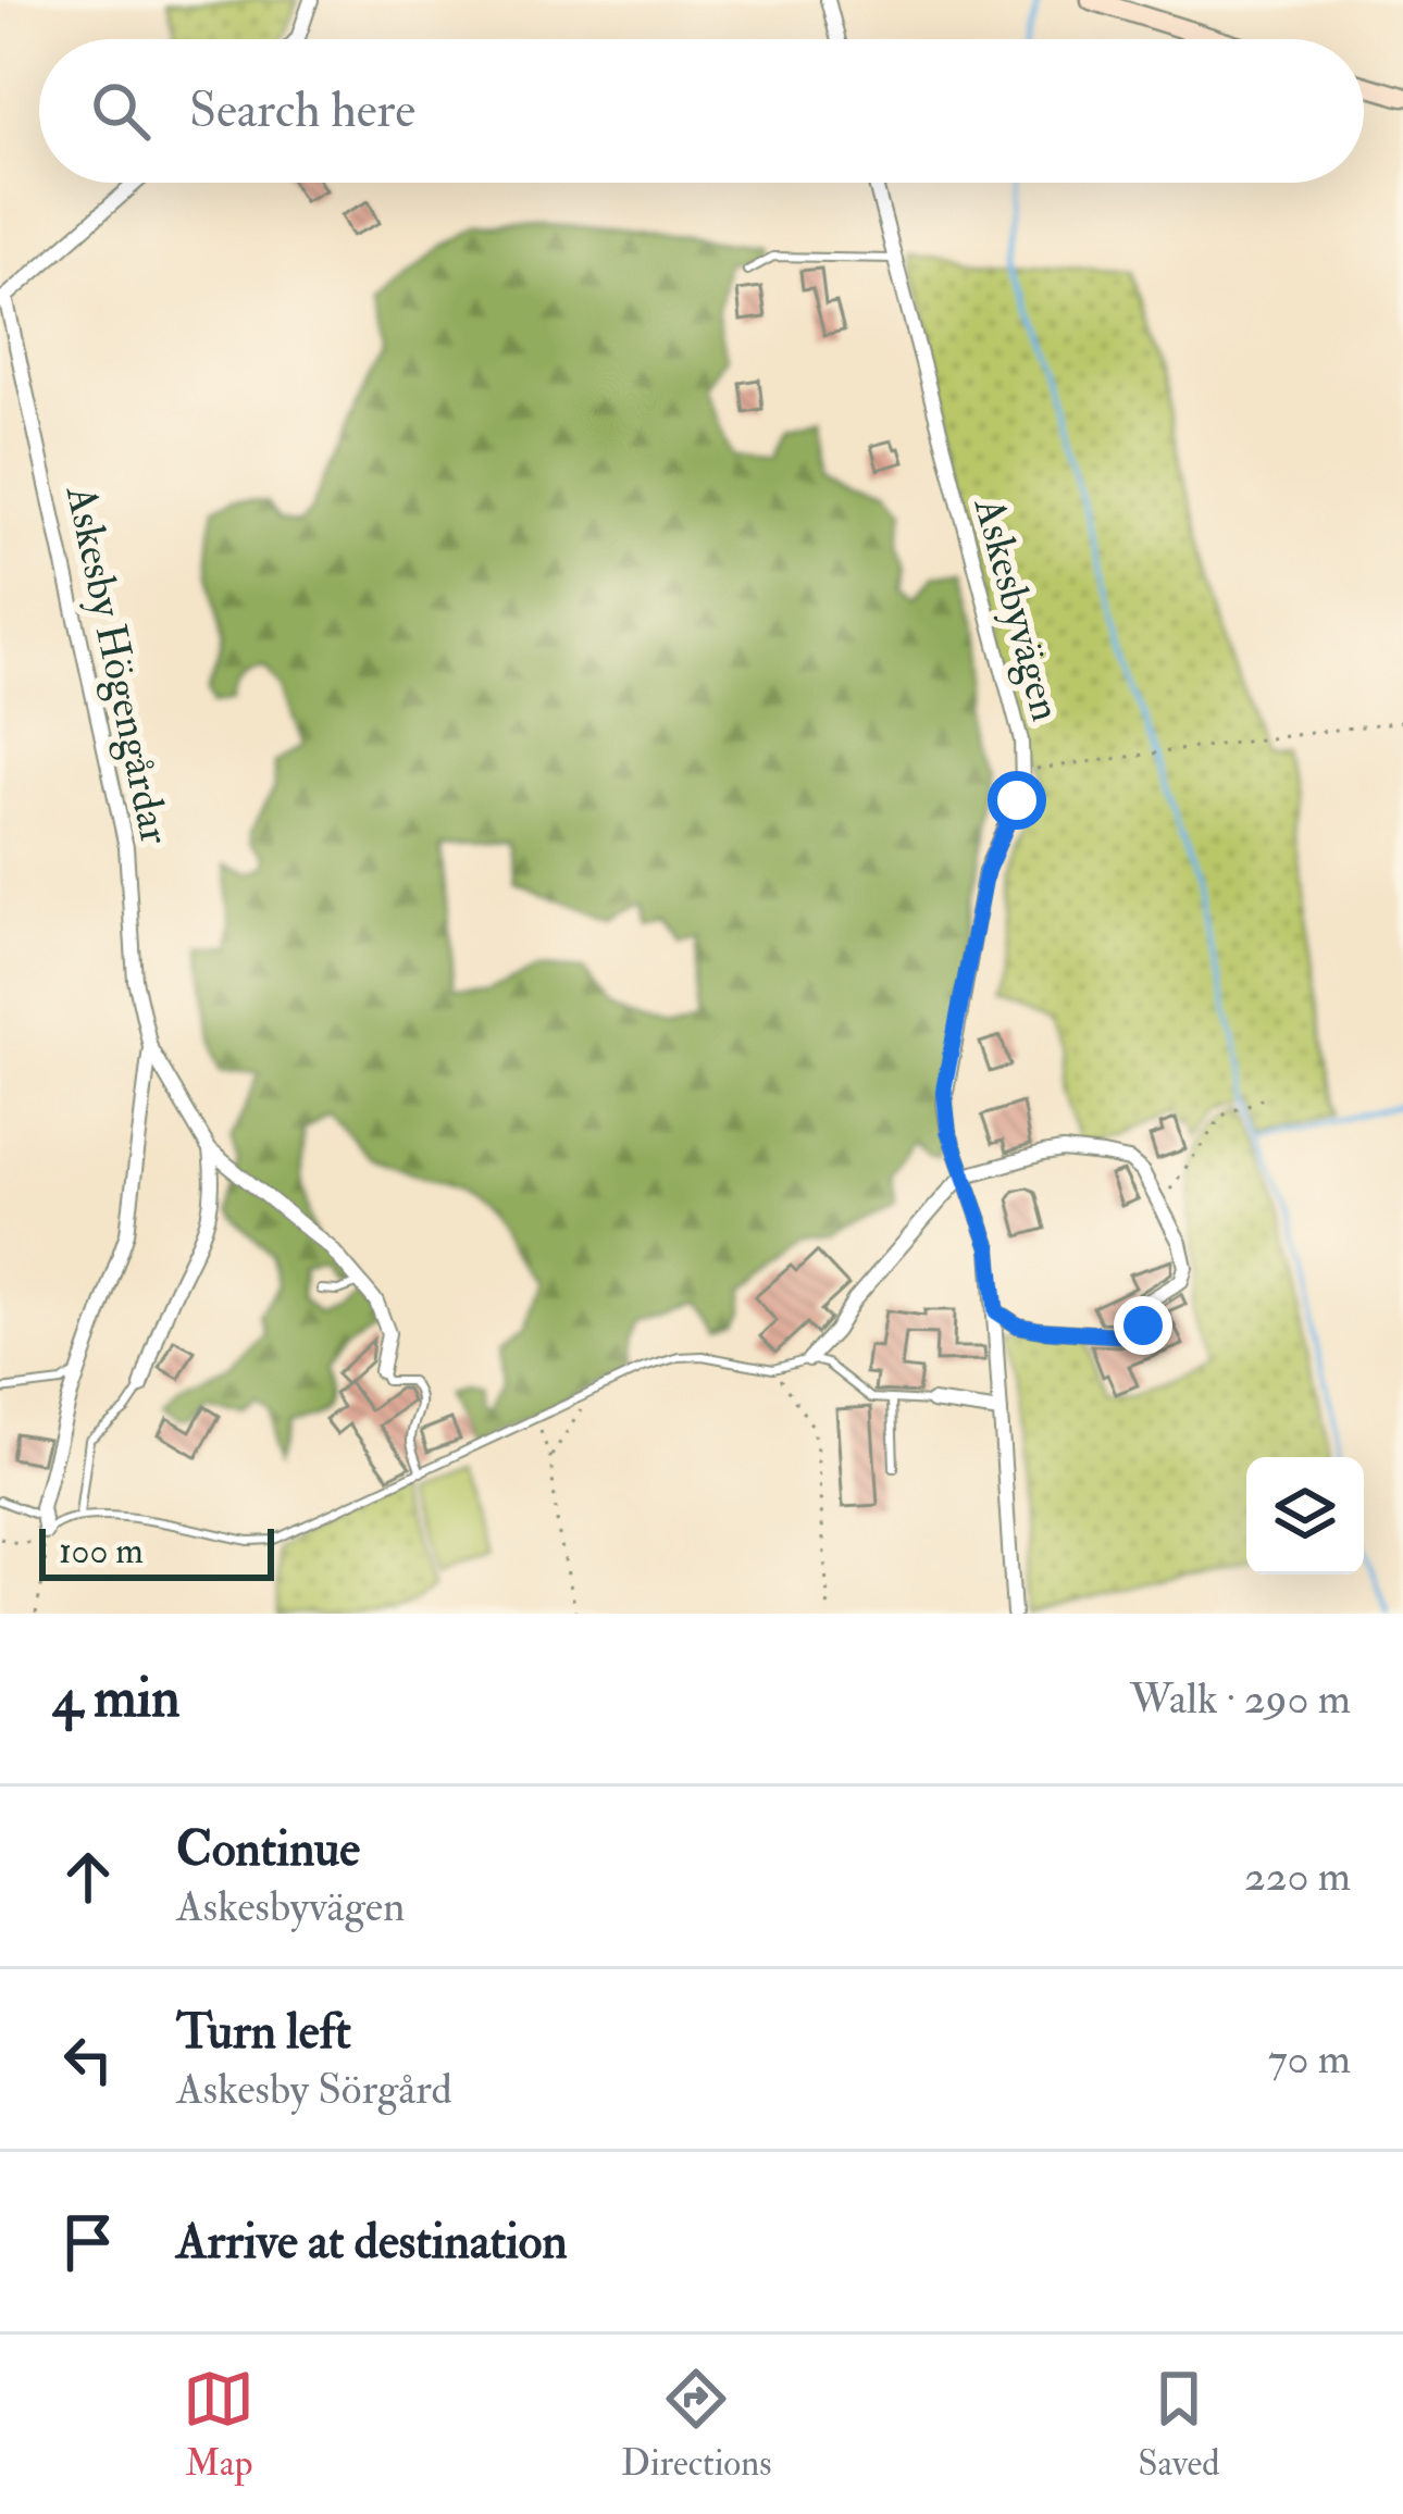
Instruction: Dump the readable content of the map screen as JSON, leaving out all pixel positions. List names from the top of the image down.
{
  "streets": {
    "street": ["Askesbyvägen", "Askesby Högengårdar"]
  },
  "scale_bar": "100 m",
  "page": {
    "search": "Search here",
    "scale": "100 m",
    "heading": ["4 min", "Walk · 290 m"],
    "list": [
      ["Continue", "Askesbyvägen", "220 m"],
      ["Turn left", "Askesby Sörgård", "70 m"],
      "Arrive at destination"
    ],
    "nav": ["Map", "Directions", "Saved"]
  }
}
